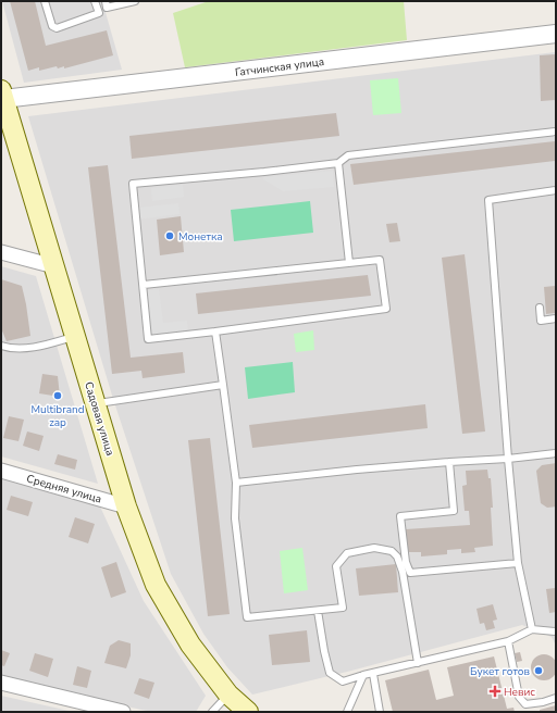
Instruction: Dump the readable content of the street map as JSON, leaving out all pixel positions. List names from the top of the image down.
{
  "streets": {
    "main road": ["Садовая улица"],
    "street": ["Гатчинская улица", "Средняя улица"]
  },
  "crossings": [
    ["Гатчинская улица", "Садовая улица"],
    ["Садовая улица", "Средняя улица"]
  ],
  "places": {
    "other": ["Монетка", "Multibrand zap", "Букет готов"],
    "health": ["Невис"]
  }
}
